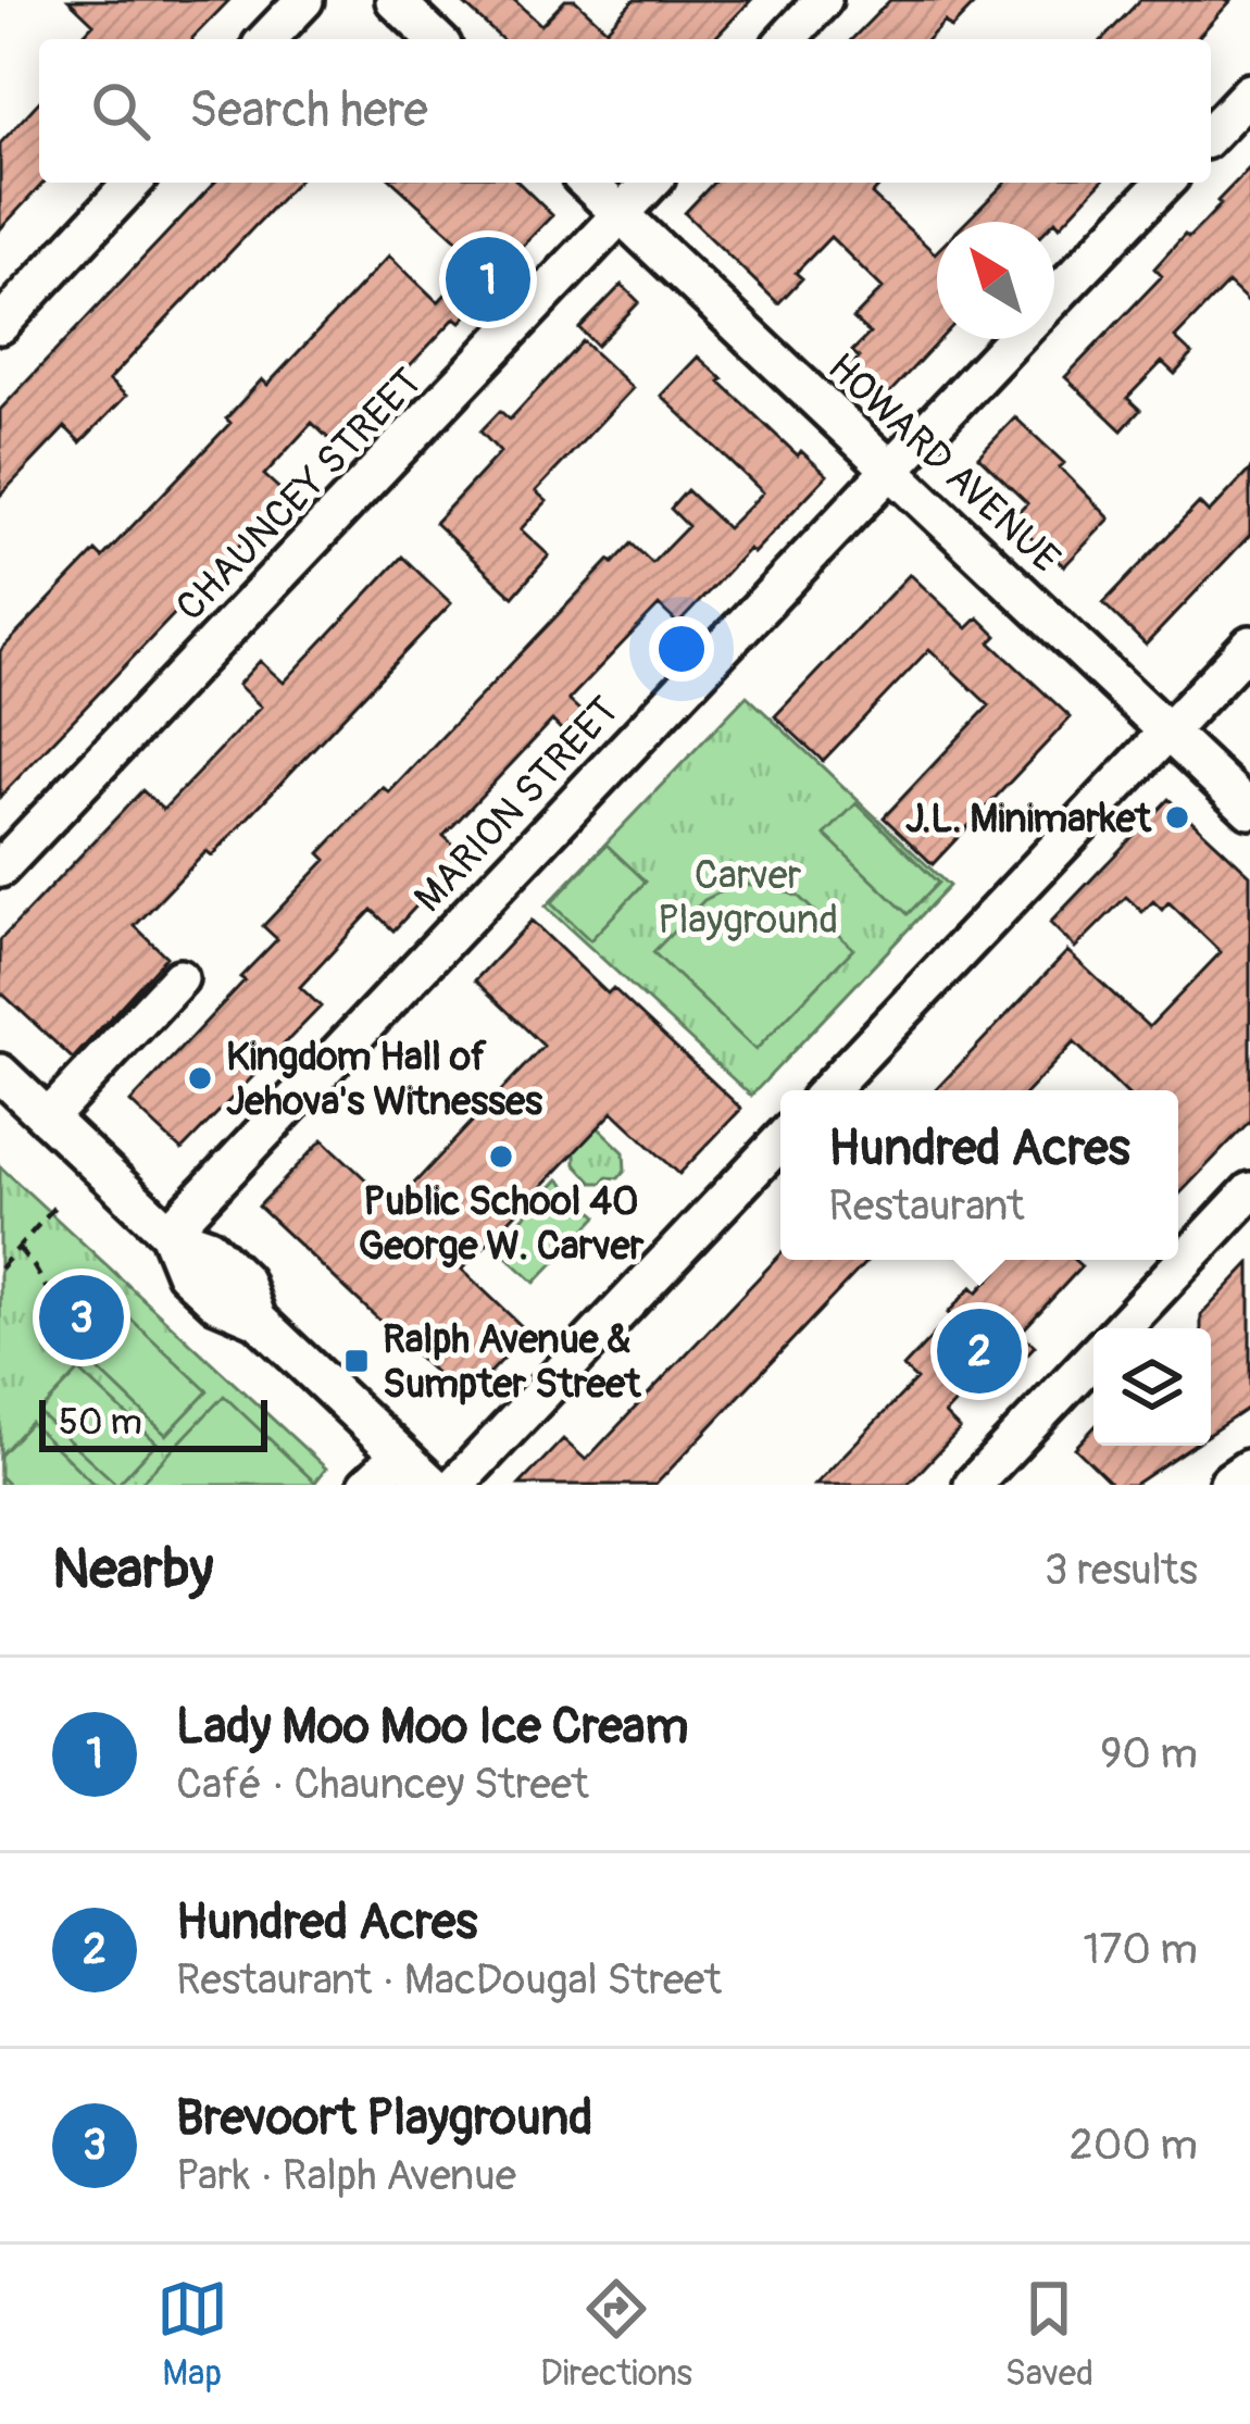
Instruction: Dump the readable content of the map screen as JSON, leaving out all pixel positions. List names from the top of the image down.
{
  "streets": {
    "street": ["HOWARD AVENUE", "CHAUNCEY STREET", "MARION STREET"]
  },
  "crossings": [
    ["HOWARD AVENUE", "CHAUNCEY STREET"],
    ["HOWARD AVENUE", "MARION STREET"]
  ],
  "parks": ["Carver Playground"],
  "places": {
    "other": ["J.L. Minimarket", "Kingdom Hall of Jehova's Witnesses", "Public School 40 George W. Carver"],
    "transit": ["Ralph Avenue & Sumpter Street"]
  },
  "scale_bar": "50 m",
  "north": "top left",
  "page": {
    "search": "Search here",
    "pins": ["1", "3", "2"],
    "popup": ["Hundred Acres", "Restaurant"],
    "scale": "50 m",
    "heading": ["Nearby", "3 results"],
    "list": [
      {
        "mark": "1",
        "name": "Lady Moo Moo Ice Cream",
        "note": "Café · Chauncey Street",
        "value": "90 m"
      },
      {
        "mark": "2",
        "name": "Hundred Acres",
        "note": "Restaurant · MacDougal Street",
        "value": "170 m"
      },
      {
        "mark": "3",
        "name": "Brevoort Playground",
        "note": "Park · Ralph Avenue",
        "value": "200 m"
      }
    ],
    "nav": ["Map", "Directions", "Saved"]
  }
}
